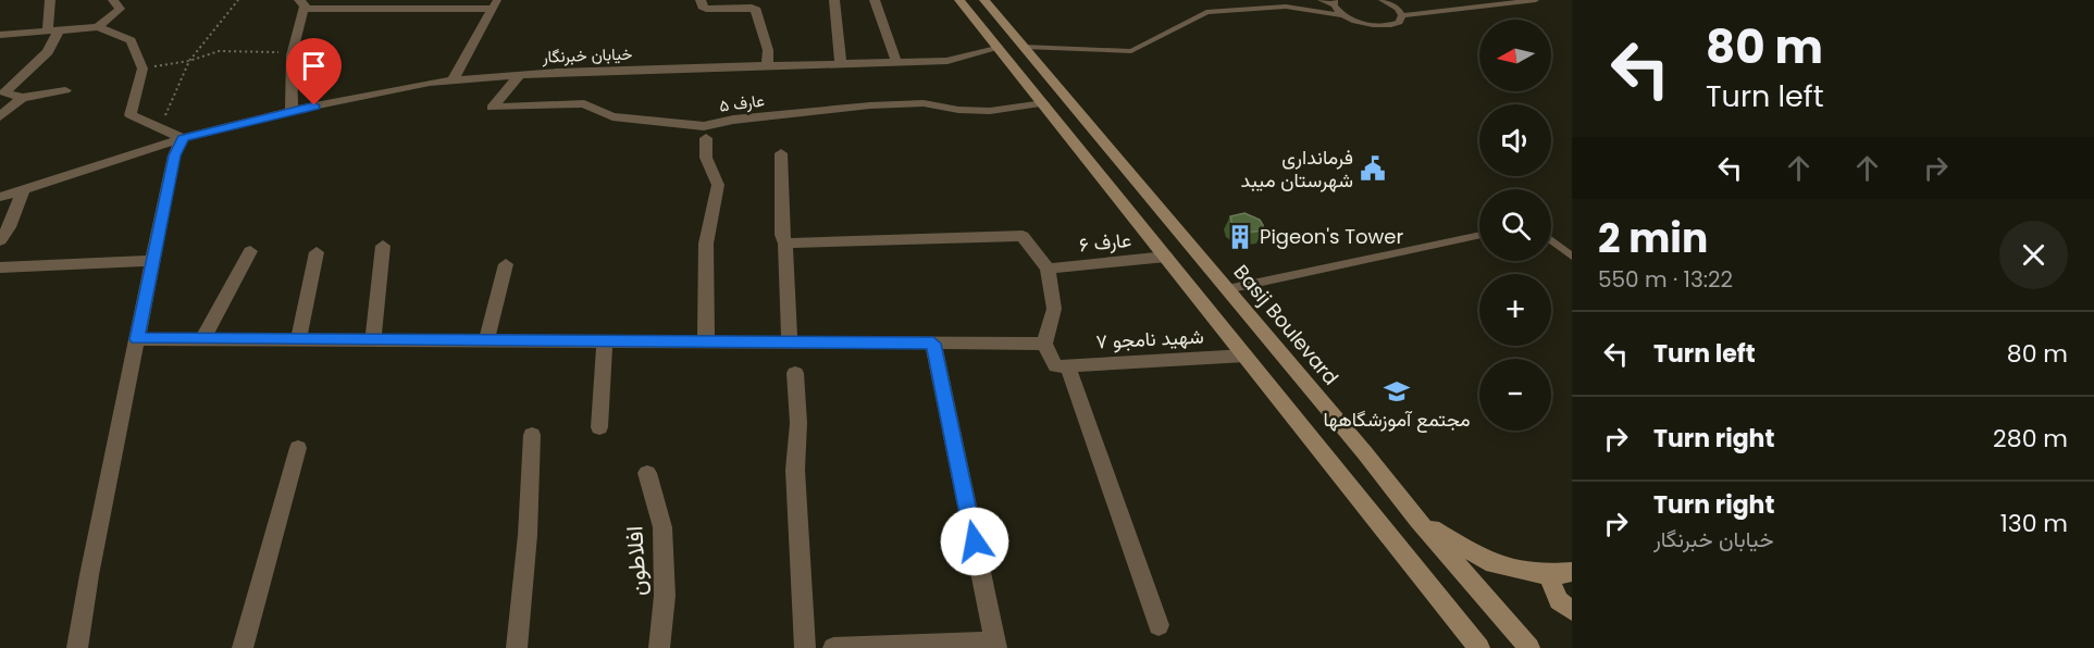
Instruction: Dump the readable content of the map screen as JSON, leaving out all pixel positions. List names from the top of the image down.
{
  "streets": {
    "main road": ["Basij Boulevard"],
    "street": [
      "خیابان خبرنگار",
      "عارف ۵",
      "عارف ۶",
      "شهید نامجو ۷",
      "افلاطون"
    ]
  },
  "crossings": [
    ["خیابان خبرنگار", "عارف ۵"]
  ],
  "places": {
    "public building": ["فرمانداری شهرستان میبد"],
    "building": ["Pigeon's Tower"],
    "school or university": ["مجتمع آموزشگاهها"]
  },
  "north": "left",
  "page": {
    "turn": ["80 m", "Turn left"],
    "map_buttons": ["+", "−"],
    "heading": ["2 min", "550 m · 13:22"],
    "list": [
      {
        "name": "Turn left",
        "value": "80 m"
      },
      {
        "name": "Turn right",
        "value": "280 m"
      },
      {
        "name": "Turn right",
        "note": "خیابان خبرنگار",
        "value": "130 m"
      }
    ]
  }
}
